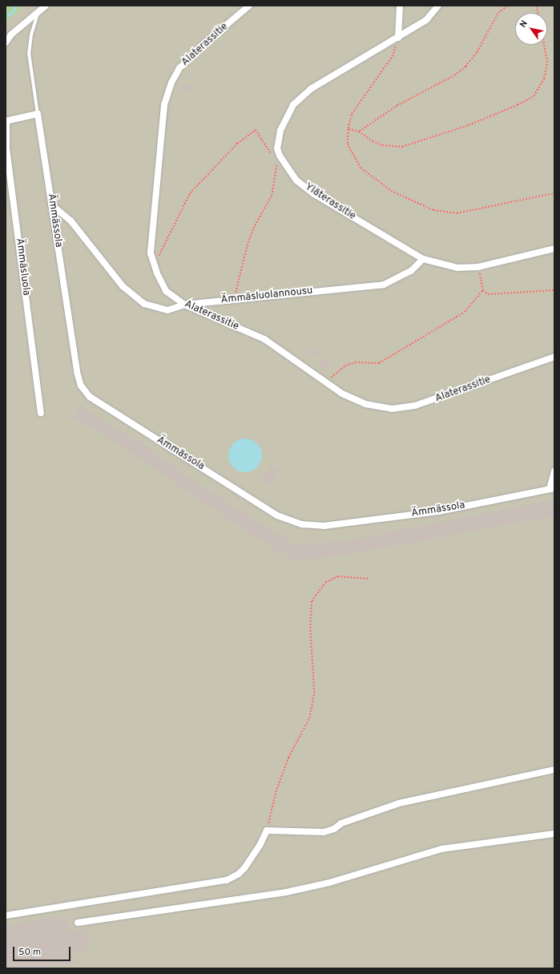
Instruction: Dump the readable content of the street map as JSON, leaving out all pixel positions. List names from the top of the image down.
{
  "streets": {
    "street": [
      "Alaterassitie",
      "Yläterassitie",
      "Ämmässola",
      "Ämmäsluola",
      "Ämmäsluolannousu"
    ]
  },
  "crossings": [
    ["Alaterassitie", "Ämmäsluolannousu"],
    ["Yläterassitie", "Ämmäsluolannousu"],
    ["Ämmässola", "Ämmäsluolannousu"]
  ],
  "scale_bar": "50 m",
  "north": "top left"
}
